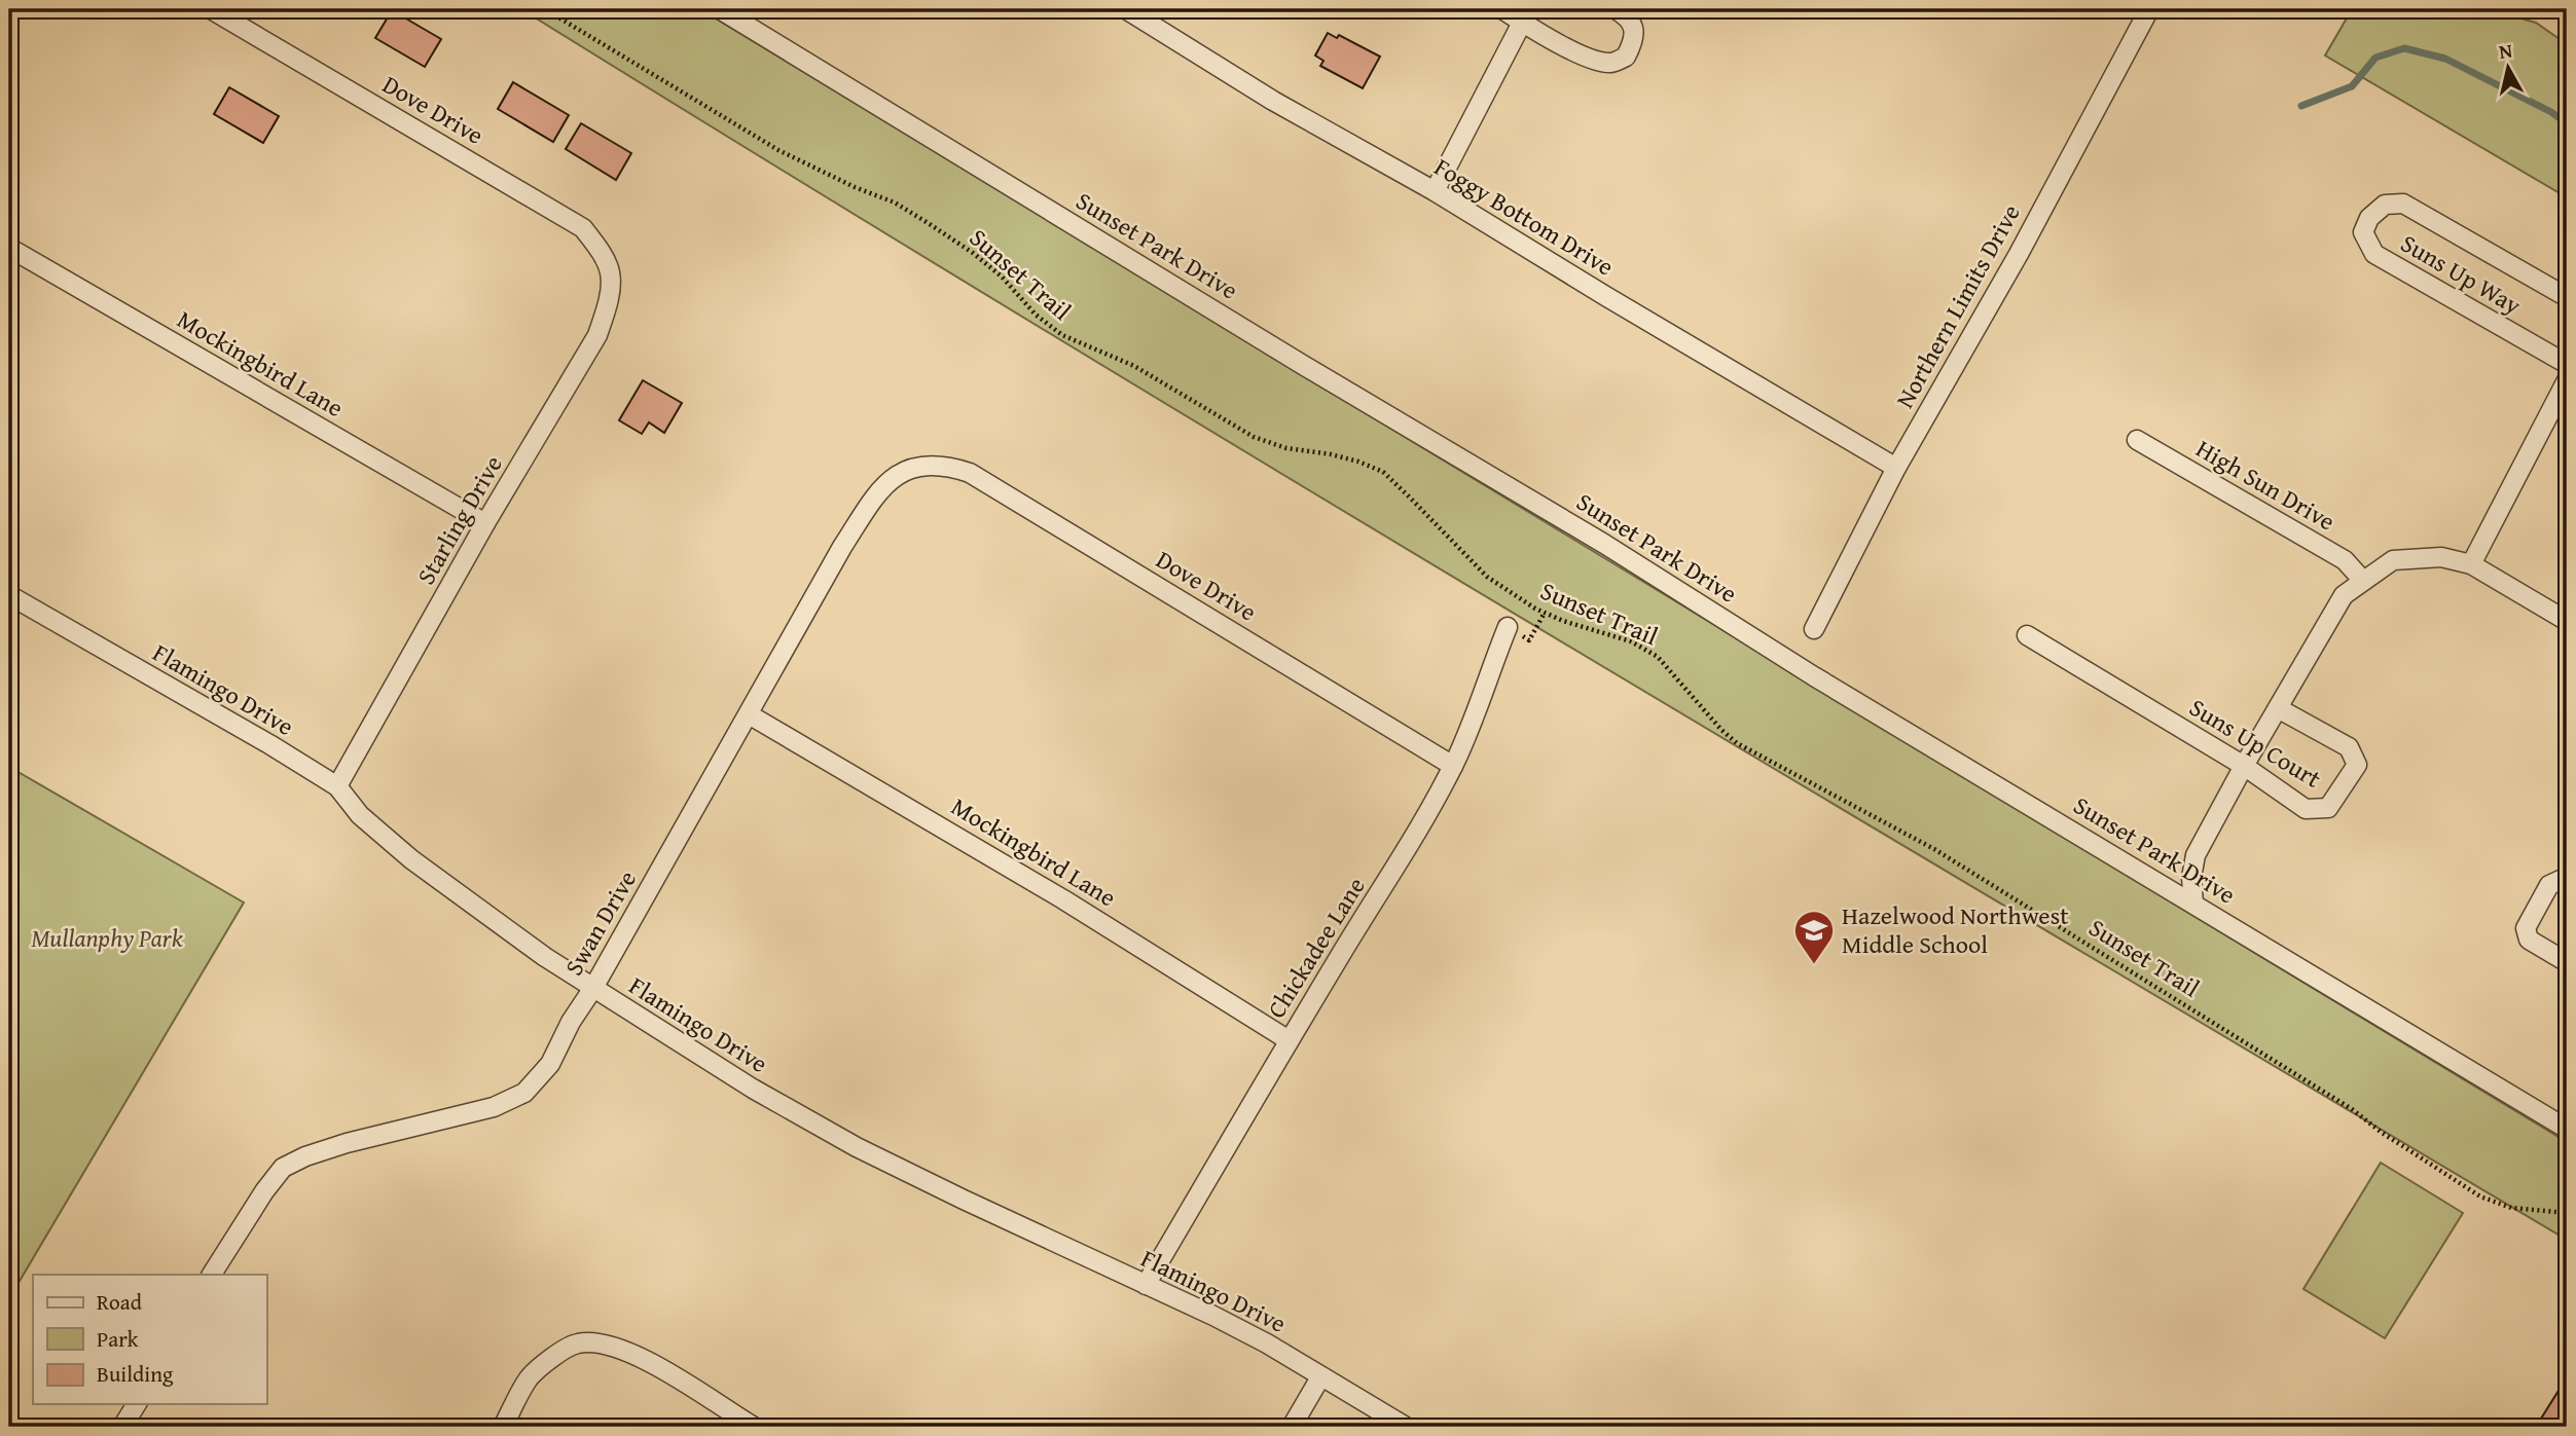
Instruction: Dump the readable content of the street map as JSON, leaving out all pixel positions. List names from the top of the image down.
{
  "streets": {
    "street": [
      "Dove Drive",
      "Foggy Bottom Drive",
      "Sunset Park Drive",
      "Suns Up Way",
      "Northern Limits Drive",
      "Mockingbird Lane",
      "High Sun Drive",
      "Starling Drive",
      "Flamingo Drive",
      "Suns Up Court",
      "Swan Drive",
      "Chickadee Lane"
    ],
    "path": ["Sunset Trail"]
  },
  "crossings": [
    ["Dove Drive", "Starling Drive"],
    ["Dove Drive", "Swan Drive"],
    ["Dove Drive", "Chickadee Lane"],
    ["Foggy Bottom Drive", "Northern Limits Drive"],
    ["Mockingbird Lane", "Starling Drive"],
    ["Mockingbird Lane", "Swan Drive"],
    ["Mockingbird Lane", "Chickadee Lane"],
    ["Starling Drive", "Flamingo Drive"],
    ["Flamingo Drive", "Swan Drive"],
    ["Flamingo Drive", "Chickadee Lane"]
  ],
  "parks": ["Mullanphy Park"],
  "places": {
    "school or university": ["Hazelwood Northwest Middle School"]
  },
  "legend": ["Road", "Park", "Building"],
  "north": "top"
}
